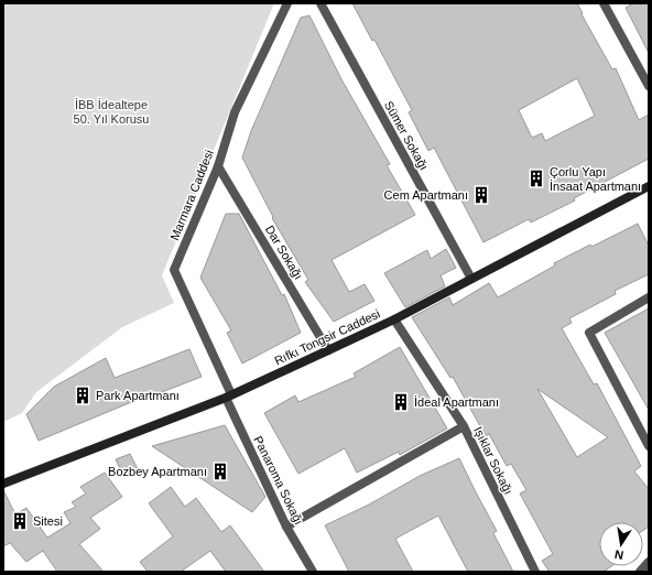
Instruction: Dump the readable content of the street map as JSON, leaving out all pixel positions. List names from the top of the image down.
{
  "streets": {
    "street": [
      "Sümer Sokağı",
      "Marmara Caddesi",
      "Dar Sokağı",
      "Rıfkı Tongsir Caddesi",
      "Işıklar Sokağı",
      "Panaroma Sokağı"
    ]
  },
  "crossings": [
    ["Sümer Sokağı", "Rıfkı Tongsir Caddesi"],
    ["Marmara Caddesi", "Dar Sokağı"],
    ["Marmara Caddesi", "Rıfkı Tongsir Caddesi"],
    ["Marmara Caddesi", "Panaroma Sokağı"],
    ["Dar Sokağı", "Rıfkı Tongsir Caddesi"],
    ["Rıfkı Tongsir Caddesi", "Işıklar Sokağı"],
    ["Rıfkı Tongsir Caddesi", "Panaroma Sokağı"]
  ],
  "parks": ["İBB İdealtepe 50. Yıl Korusu"],
  "places": {
    "building": [
      "Çorlu Yapı İnsaat Apartmanı",
      "Cem Apartmanı",
      "Park Apartmanı",
      "İdeal Apartmanı",
      "Bozbey Apartmanı",
      "Sitesi"
    ]
  },
  "north": "bottom"
}
